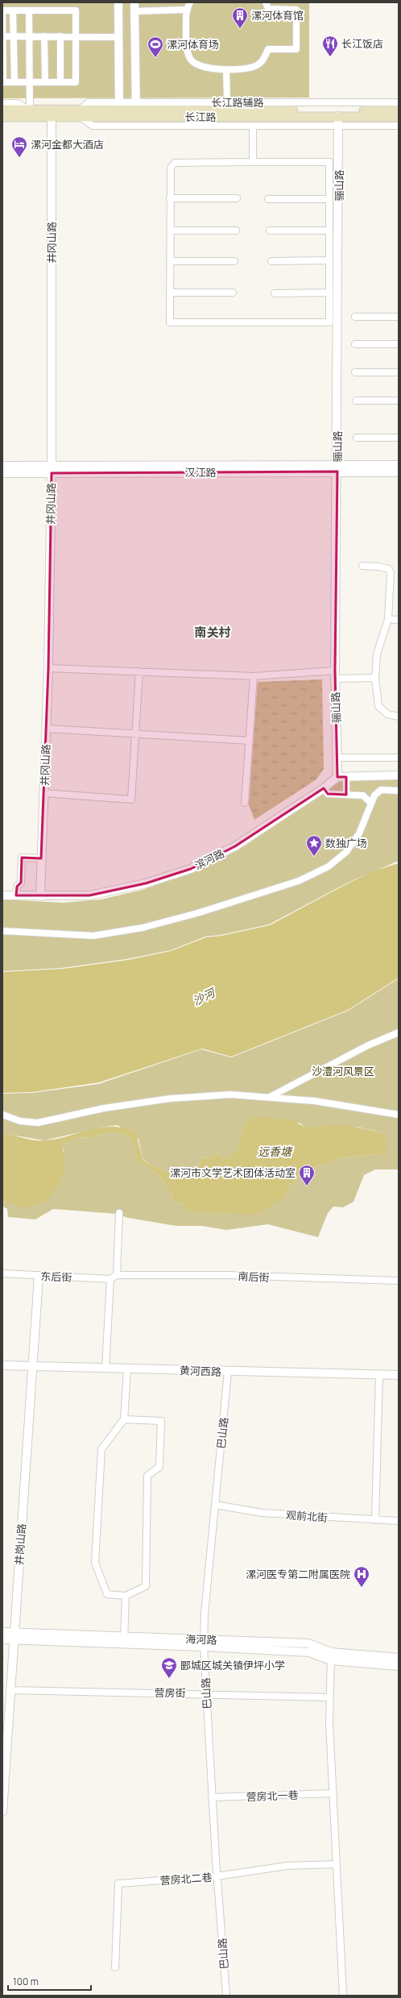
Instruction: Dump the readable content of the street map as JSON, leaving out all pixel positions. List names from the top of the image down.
{
  "streets": {
    "main road": ["长江路"],
    "street": [
      "长江路辅路",
      "骊山路",
      "井冈山路",
      "汉江路",
      "滨河路",
      "东后街",
      "南后街",
      "黄河西路",
      "巴山路",
      "观前北街",
      "井岗山路",
      "海河路",
      "营房街",
      "营房北一巷",
      "营房北二巷"
    ]
  },
  "crossings": [
    ["长江路辅路", "长江路"],
    ["长江路", "骊山路"],
    ["长江路", "井冈山路"],
    ["骊山路", "汉江路"],
    ["骊山路", "滨河路"],
    ["井冈山路", "汉江路"],
    ["井冈山路", "滨河路"],
    ["东后街", "井岗山路"],
    ["黄河西路", "巴山路"],
    ["黄河西路", "井岗山路"],
    ["巴山路", "观前北街"],
    ["巴山路", "海河路"],
    ["巴山路", "营房街"],
    ["巴山路", "营房北一巷"],
    ["巴山路", "营房北二巷"],
    ["井岗山路", "海河路"],
    ["井岗山路", "营房街"]
  ],
  "districts": ["南关村"],
  "water": ["沙河", "远香塘"],
  "parks": ["沙澧河风景区"],
  "places": {
    "building": ["漯河体育馆", "漯河市文学艺术团体活动室"],
    "restaurant": ["长江饭店"],
    "sports": ["漯河体育场"],
    "hotel": ["漯河金都大酒店"],
    "place": ["数独广场"],
    "hospital": ["漯河医专第二附属医院"],
    "school or university": ["郾城区城关镇伊坪小学"]
  },
  "scale_bar": "100 m"
}
